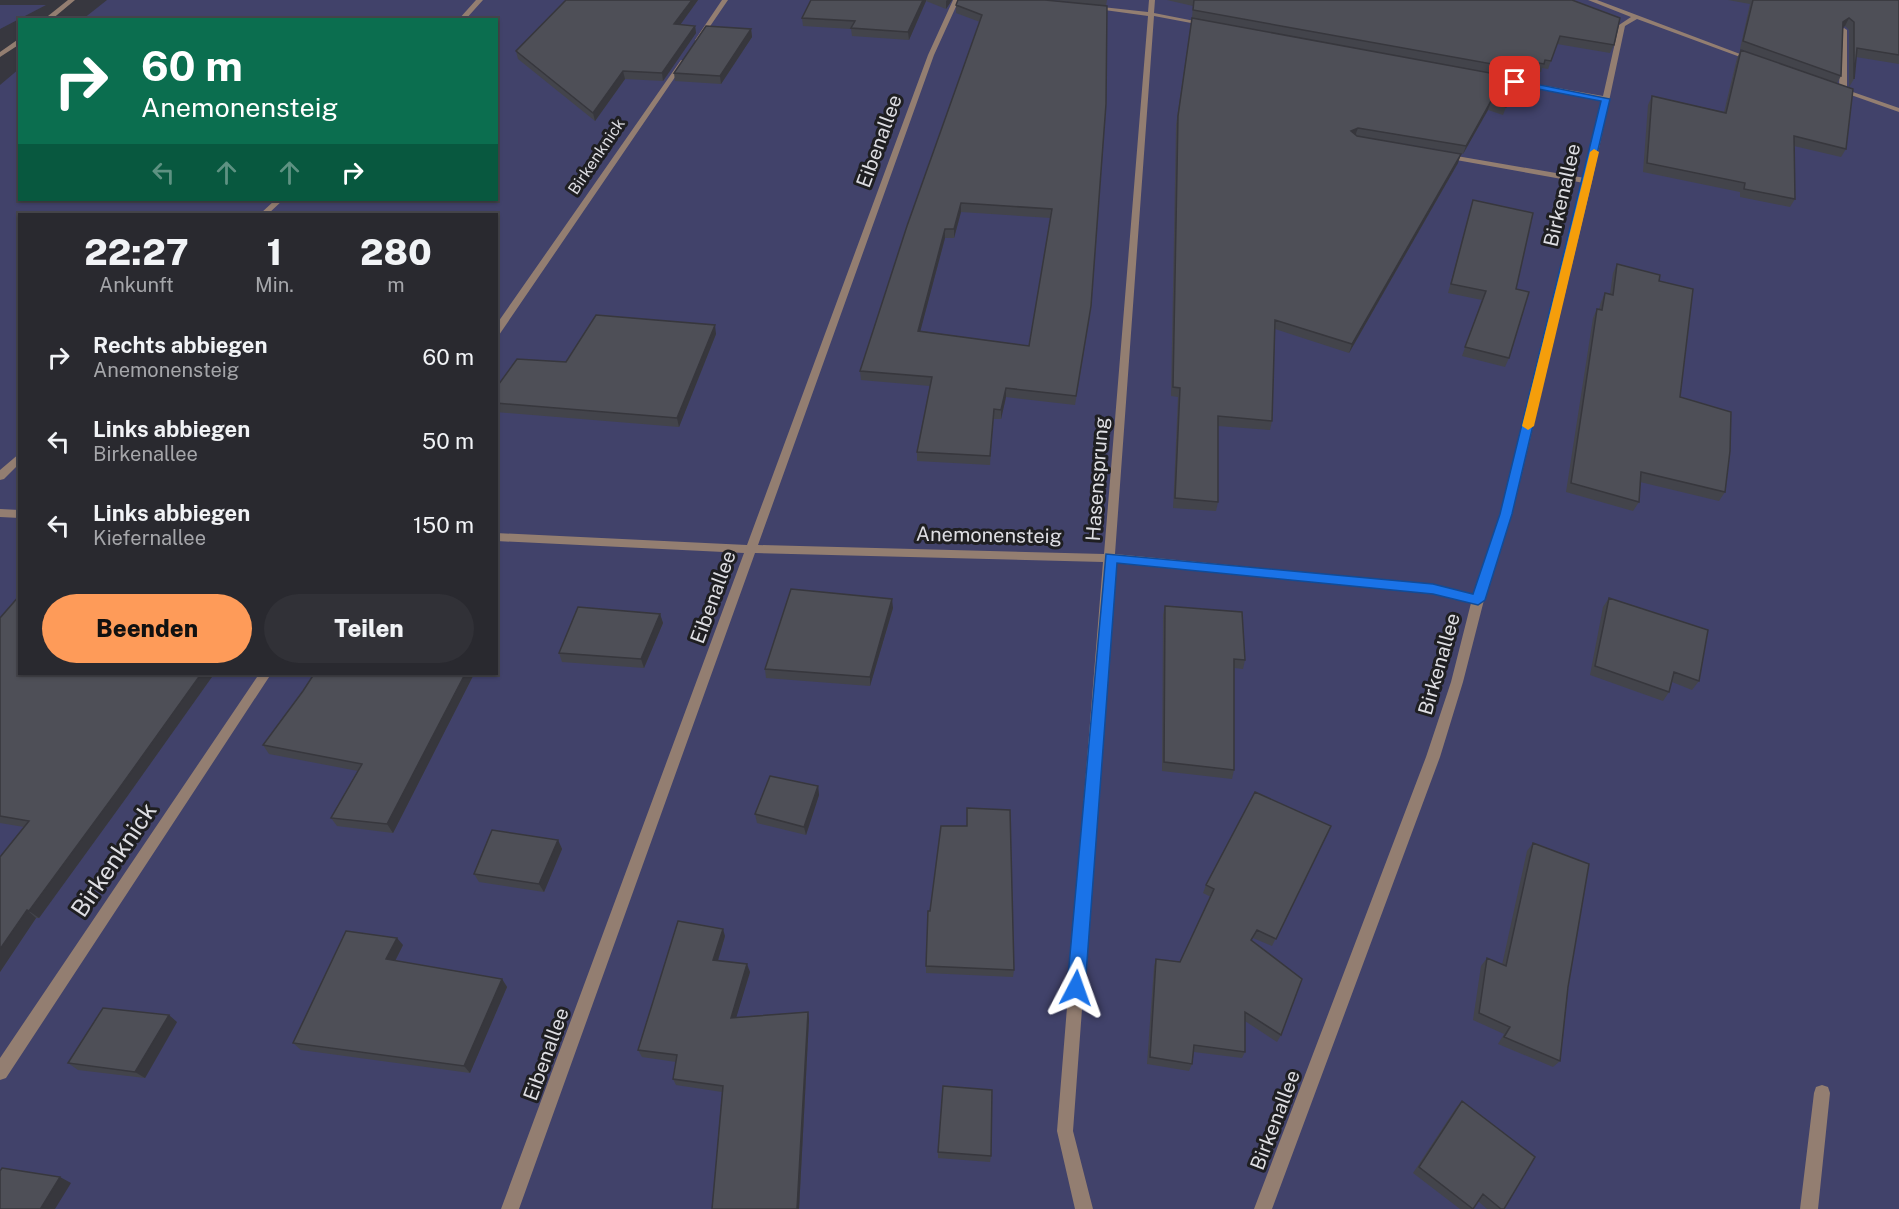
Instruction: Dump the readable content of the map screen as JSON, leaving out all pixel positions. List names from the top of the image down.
{
  "streets": {
    "street": [
      "Eibenallee",
      "Birkenknick",
      "Birkenallee",
      "Hasensprung",
      "Anemonensteig"
    ]
  },
  "crossings": [
    ["Eibenallee", "Anemonensteig"],
    ["Birkenallee", "Anemonensteig"],
    ["Hasensprung", "Anemonensteig"]
  ],
  "page": {
    "turn": ["60 m", "Anemonensteig"],
    "eta": [
      "22:27",
      "Ankunft",
      "1",
      "Min.",
      "280",
      "m"
    ],
    "list": [
      {
        "name": "Rechts abbiegen",
        "note": "Anemonensteig",
        "value": "60 m"
      },
      {
        "name": "Links abbiegen",
        "note": "Birkenallee",
        "value": "50 m"
      },
      {
        "name": "Links abbiegen",
        "note": "Kiefernallee",
        "value": "150 m"
      }
    ],
    "buttons": ["Beenden", "Teilen"]
  }
}
